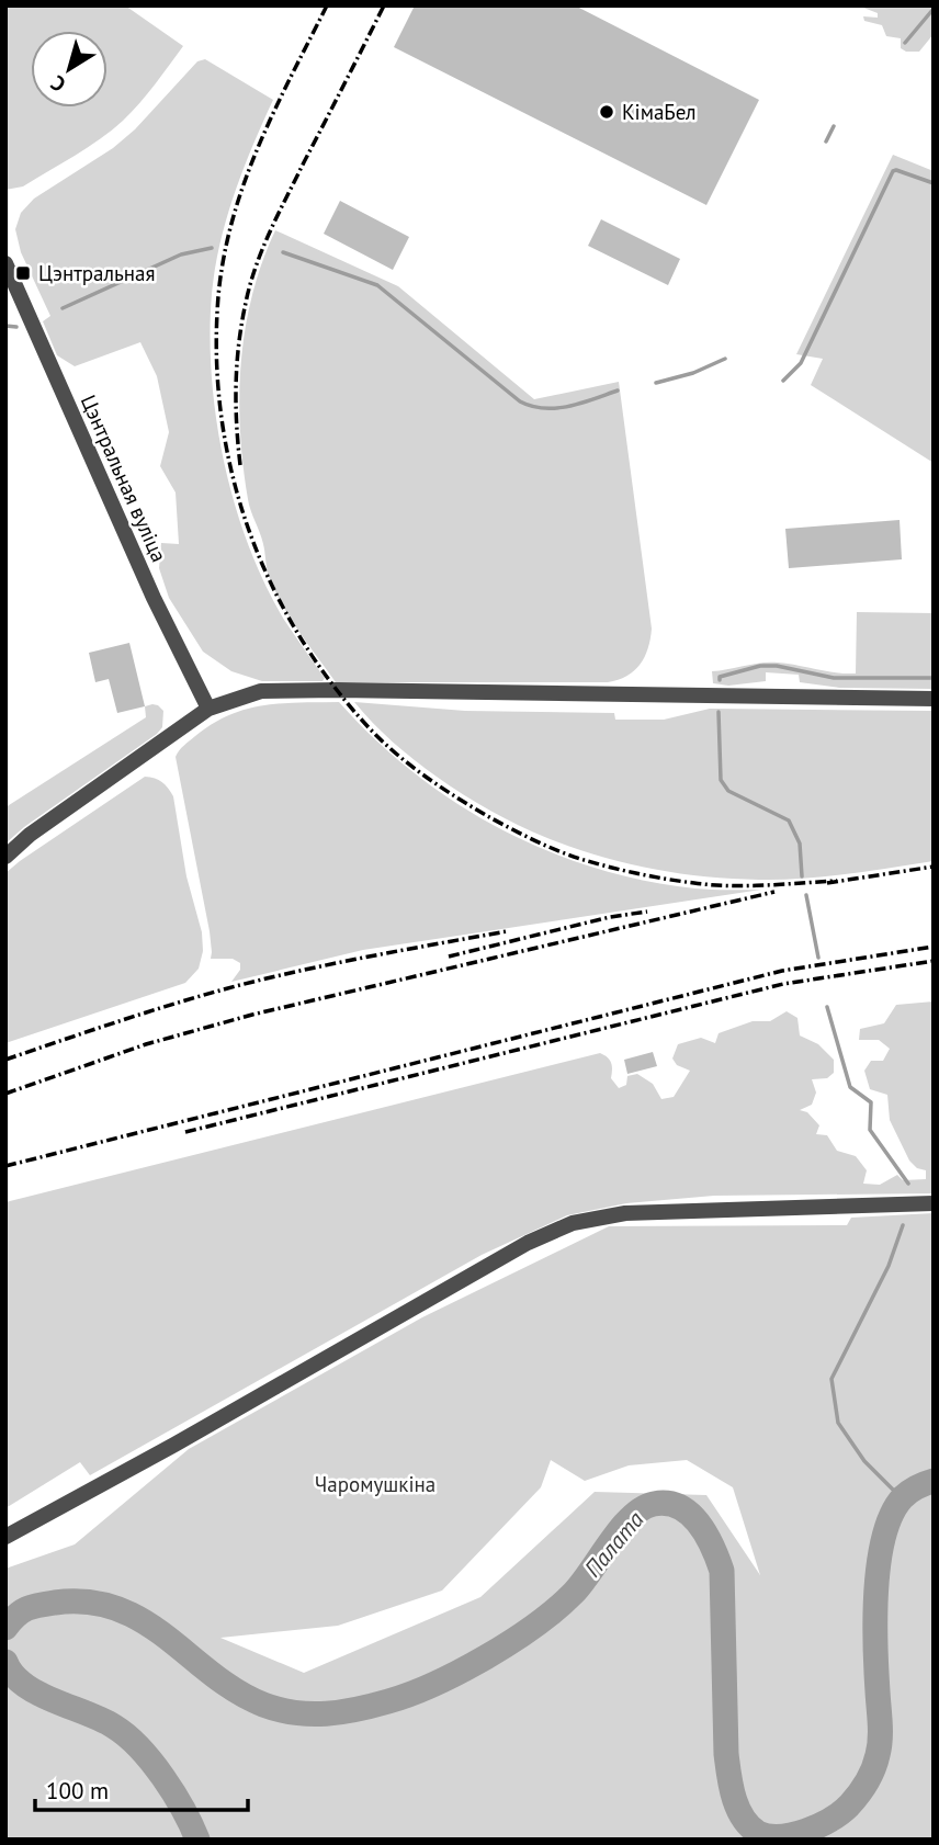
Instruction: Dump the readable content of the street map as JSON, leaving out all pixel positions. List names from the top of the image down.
{
  "streets": {
    "street": ["Цэнтральная вуліца"]
  },
  "water": ["Палата"],
  "parks": ["Чаромушкіна"],
  "places": {
    "other": ["КімаБел"],
    "transit": ["Цэнтральная"]
  },
  "scale_bar": "100 m",
  "north": "bottom left"
}
